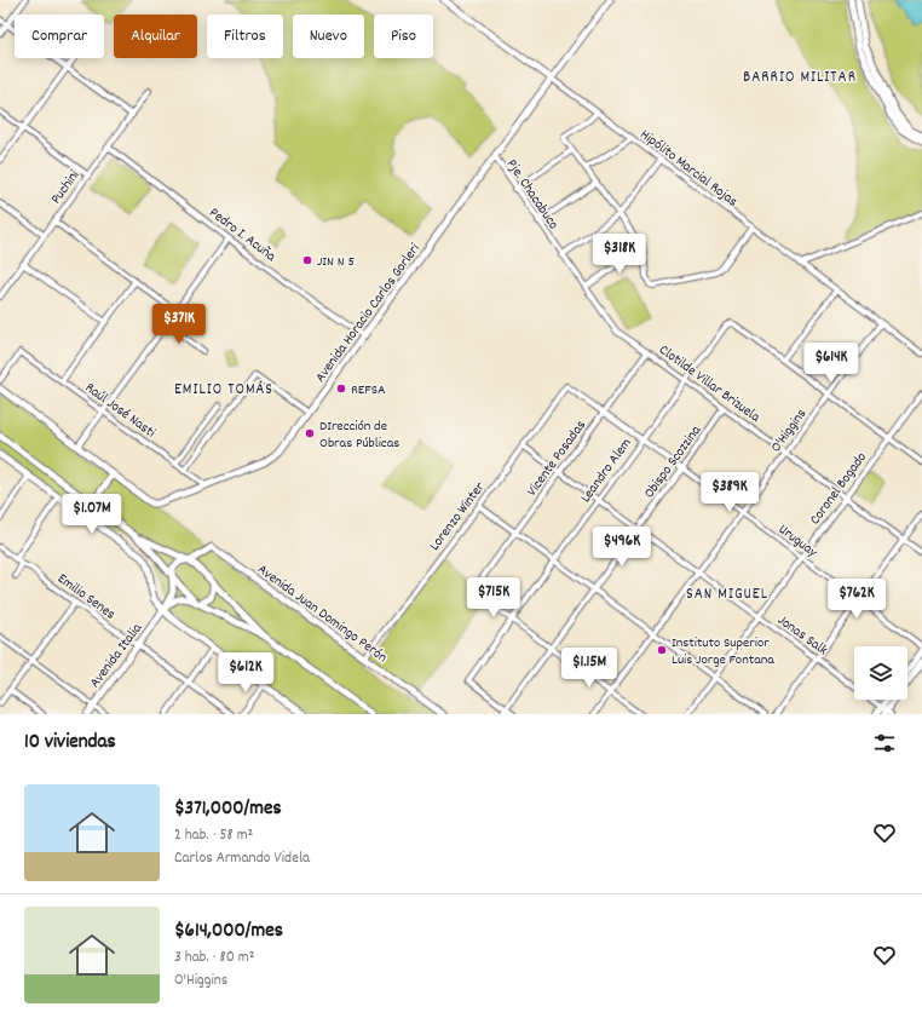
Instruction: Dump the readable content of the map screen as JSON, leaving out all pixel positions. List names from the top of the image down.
{
  "streets": {
    "main road": [
      "Hipólito Marcial Rojas",
      "Avenida Horacio Carlos Gorleri",
      "Avenida Juan Domingo Perón",
      "Avenida Italia"
    ],
    "street": [
      "Puchini",
      "Pje. Chacabuco",
      "Pedro I. Acuña",
      "Clotilde Villar Brizuela",
      "Raúl José Nasti",
      "O'Higgins",
      "Vicente Posadas",
      "Obispo Scozzina",
      "Leandro Alem",
      "Coronel Bogado",
      "Lorenzo Winter",
      "Uruguay",
      "Emilio Senes",
      "Jonas Salk"
    ]
  },
  "crossings": [
    ["Hipólito Marcial Rojas", "Avenida Horacio Carlos Gorleri"],
    ["Hipólito Marcial Rojas", "O'Higgins"],
    ["Puchini", "Pedro I. Acuña"],
    ["Pje. Chacabuco", "Avenida Horacio Carlos Gorleri"],
    ["Pje. Chacabuco", "Clotilde Villar Brizuela"],
    ["Pje. Chacabuco", "Vicente Posadas"],
    ["Pedro I. Acuña", "Avenida Horacio Carlos Gorleri"],
    ["Avenida Horacio Carlos Gorleri", "Raúl José Nasti"],
    ["Clotilde Villar Brizuela", "O'Higgins"],
    ["Clotilde Villar Brizuela", "Vicente Posadas"],
    ["Clotilde Villar Brizuela", "Obispo Scozzina"],
    ["Clotilde Villar Brizuela", "Leandro Alem"],
    ["Clotilde Villar Brizuela", "Coronel Bogado"],
    ["O'Higgins", "Uruguay"],
    ["O'Higgins", "Jonas Salk"],
    ["Vicente Posadas", "Uruguay"],
    ["Vicente Posadas", "Jonas Salk"],
    ["Obispo Scozzina", "Leandro Alem"],
    ["Obispo Scozzina", "Uruguay"],
    ["Obispo Scozzina", "Jonas Salk"],
    ["Leandro Alem", "Uruguay"],
    ["Leandro Alem", "Jonas Salk"],
    ["Coronel Bogado", "Uruguay"],
    ["Coronel Bogado", "Jonas Salk"],
    ["Lorenzo Winter", "Uruguay"],
    ["Lorenzo Winter", "Avenida Juan Domingo Perón"],
    ["Lorenzo Winter", "Jonas Salk"],
    ["Emilio Senes", "Avenida Italia"]
  ],
  "districts": ["BARRIO MILITAR", "EMILIO TOMÁS", "SAN MIGUEL"],
  "places": [
    "JIN N 5",
    "REFSA",
    "DIrección de Obras Públicas",
    "Instituto Superior Luis Jorge Fontana"
  ],
  "page": {
    "chip": [
      "Comprar",
      "Alquilar",
      "Filtros",
      "Nuevo",
      "Piso"
    ],
    "price": [
      "$318K",
      "$371K",
      "$614K",
      "$389K",
      "$1.07M",
      "$496K",
      "$715K",
      "$762K",
      "$1.15M",
      "$612K"
    ],
    "heading": "10 viviendas",
    "list": [
      {
        "name": "$371,000/mes",
        "note": "2 hab. · 58 m² · Carlos Armando Videla"
      },
      {
        "name": "$614,000/mes",
        "note": "3 hab. · 80 m² · O'Higgins"
      }
    ]
  }
}
